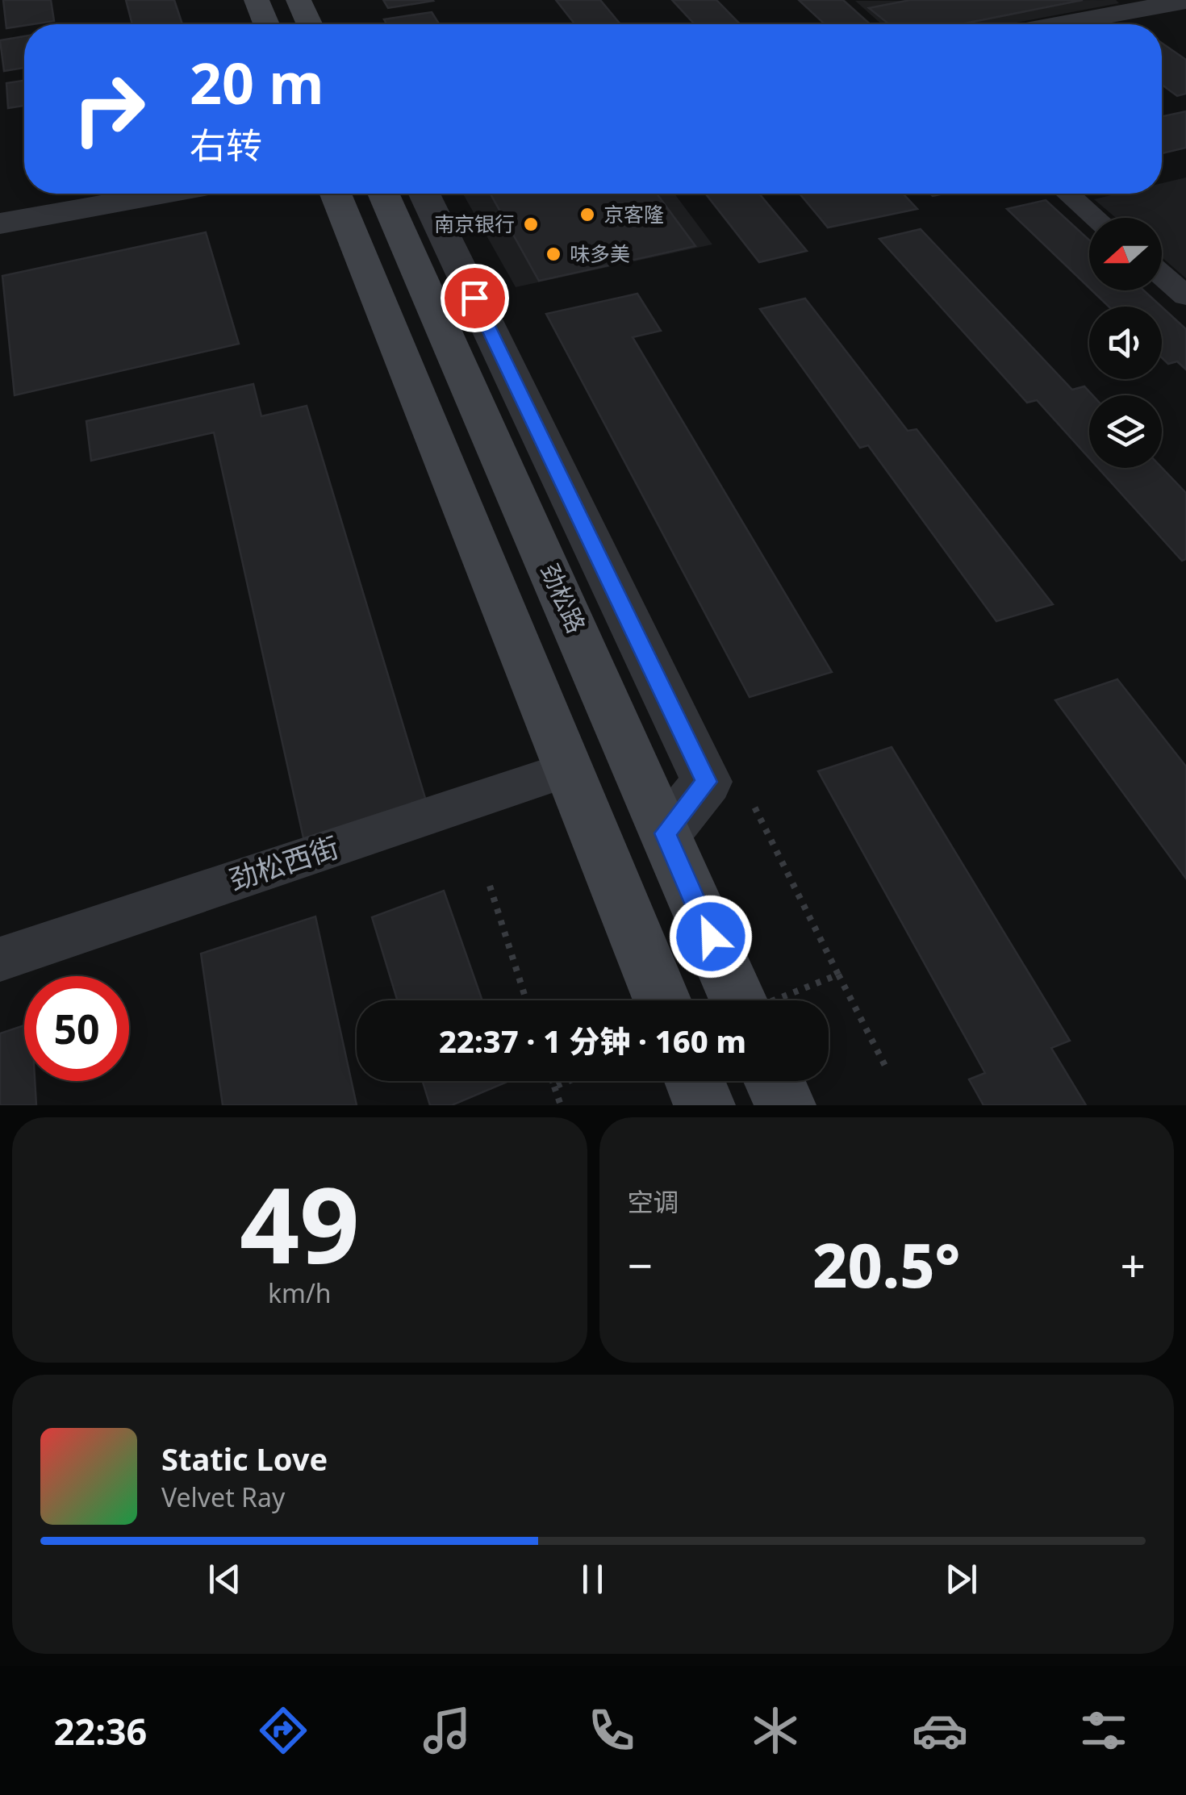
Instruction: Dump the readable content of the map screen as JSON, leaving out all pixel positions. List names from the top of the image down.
{
  "streets": {
    "main road": ["劲松路"],
    "street": ["劲松西街"]
  },
  "places": ["京客隆", "南京银行", "味多美"],
  "north": "left",
  "page": {
    "turn": ["20 m", "右转"],
    "limit": "50",
    "trip": "22:37 · 1 分钟 · 160 m",
    "tile": [
      ["49", "km/h"],
      "空调"
    ],
    "heat": ["−", "20.5°", "+"],
    "song": ["Static Love", "Velvet Ray"],
    "tabs": "22:36"
  }
}
